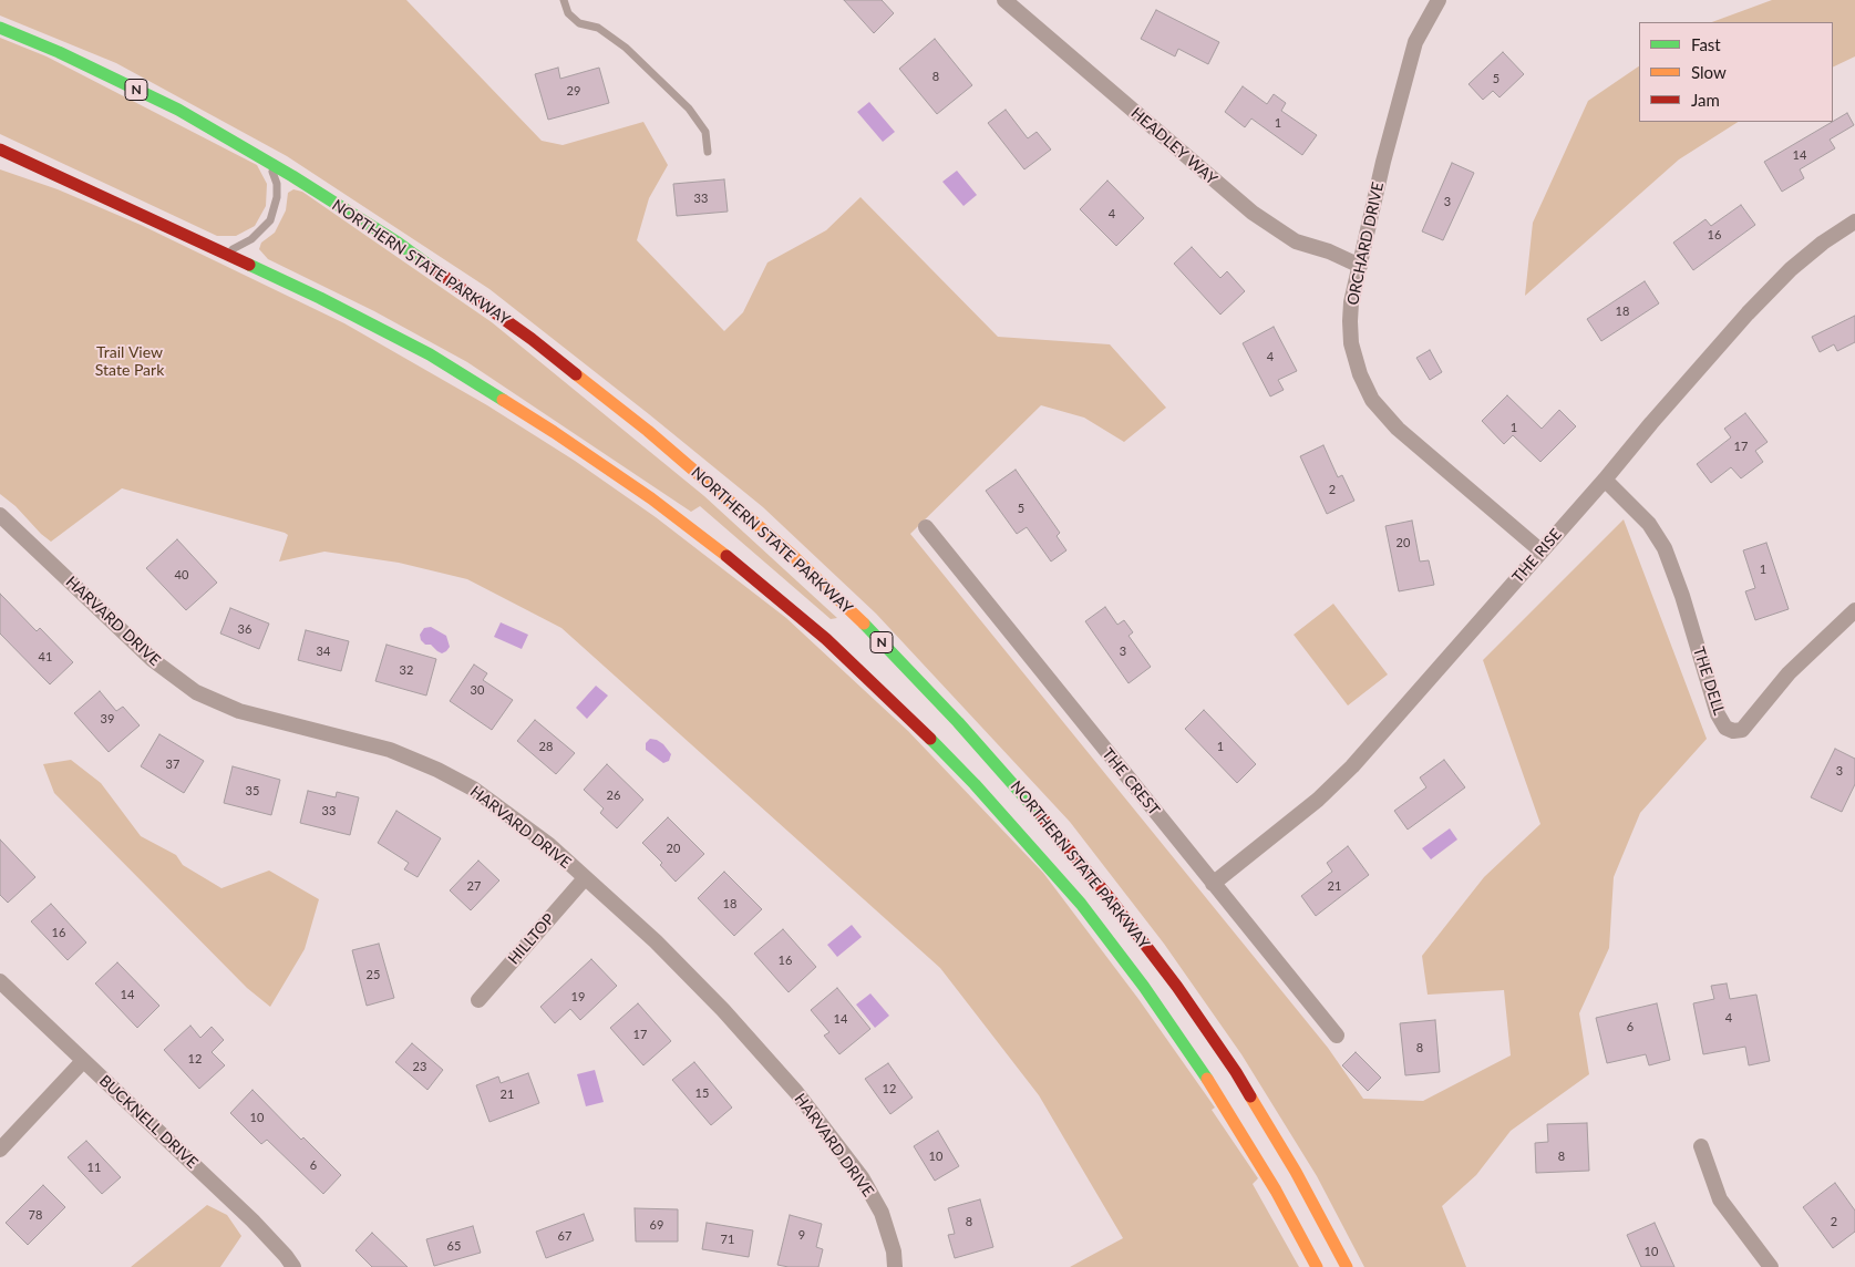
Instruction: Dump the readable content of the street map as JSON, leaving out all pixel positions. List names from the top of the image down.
{
  "streets": {
    "highway": ["N", "NORTHERN STATE PARKWAY"],
    "street": [
      "HEADLEY WAY",
      "ORCHARD DRIVE",
      "THE RISE",
      "HARVARD DRIVE",
      "THE DELL",
      "THE CREST",
      "HILLTOP",
      "BUCKNELL DRIVE"
    ]
  },
  "crossings": [
    ["HEADLEY WAY", "ORCHARD DRIVE"],
    ["ORCHARD DRIVE", "THE RISE"],
    ["THE RISE", "THE DELL"],
    ["THE RISE", "THE CREST"],
    ["HARVARD DRIVE", "HILLTOP"]
  ],
  "parks": ["Trail View State Park"],
  "house_numbers": [
    "8",
    "5",
    "29",
    "1",
    "14",
    "33",
    "3",
    "4",
    "16",
    "18",
    "4",
    "1",
    "17",
    "2",
    "5",
    "20",
    "1",
    "40",
    "36",
    "34",
    "3",
    "41",
    "32",
    "30",
    "39",
    "28",
    "1",
    "37",
    "3",
    "35",
    "26",
    "33",
    "20",
    "27",
    "21",
    "18",
    "16",
    "16",
    "25",
    "14",
    "19",
    "4",
    "14",
    "6",
    "17",
    "8",
    "12",
    "23",
    "12",
    "15",
    "21",
    "10",
    "10",
    "8",
    "6",
    "11",
    "78",
    "8",
    "2",
    "69",
    "9",
    "67",
    "71",
    "65",
    "10"
  ],
  "legend": ["Fast", "Slow", "Jam"]
}
